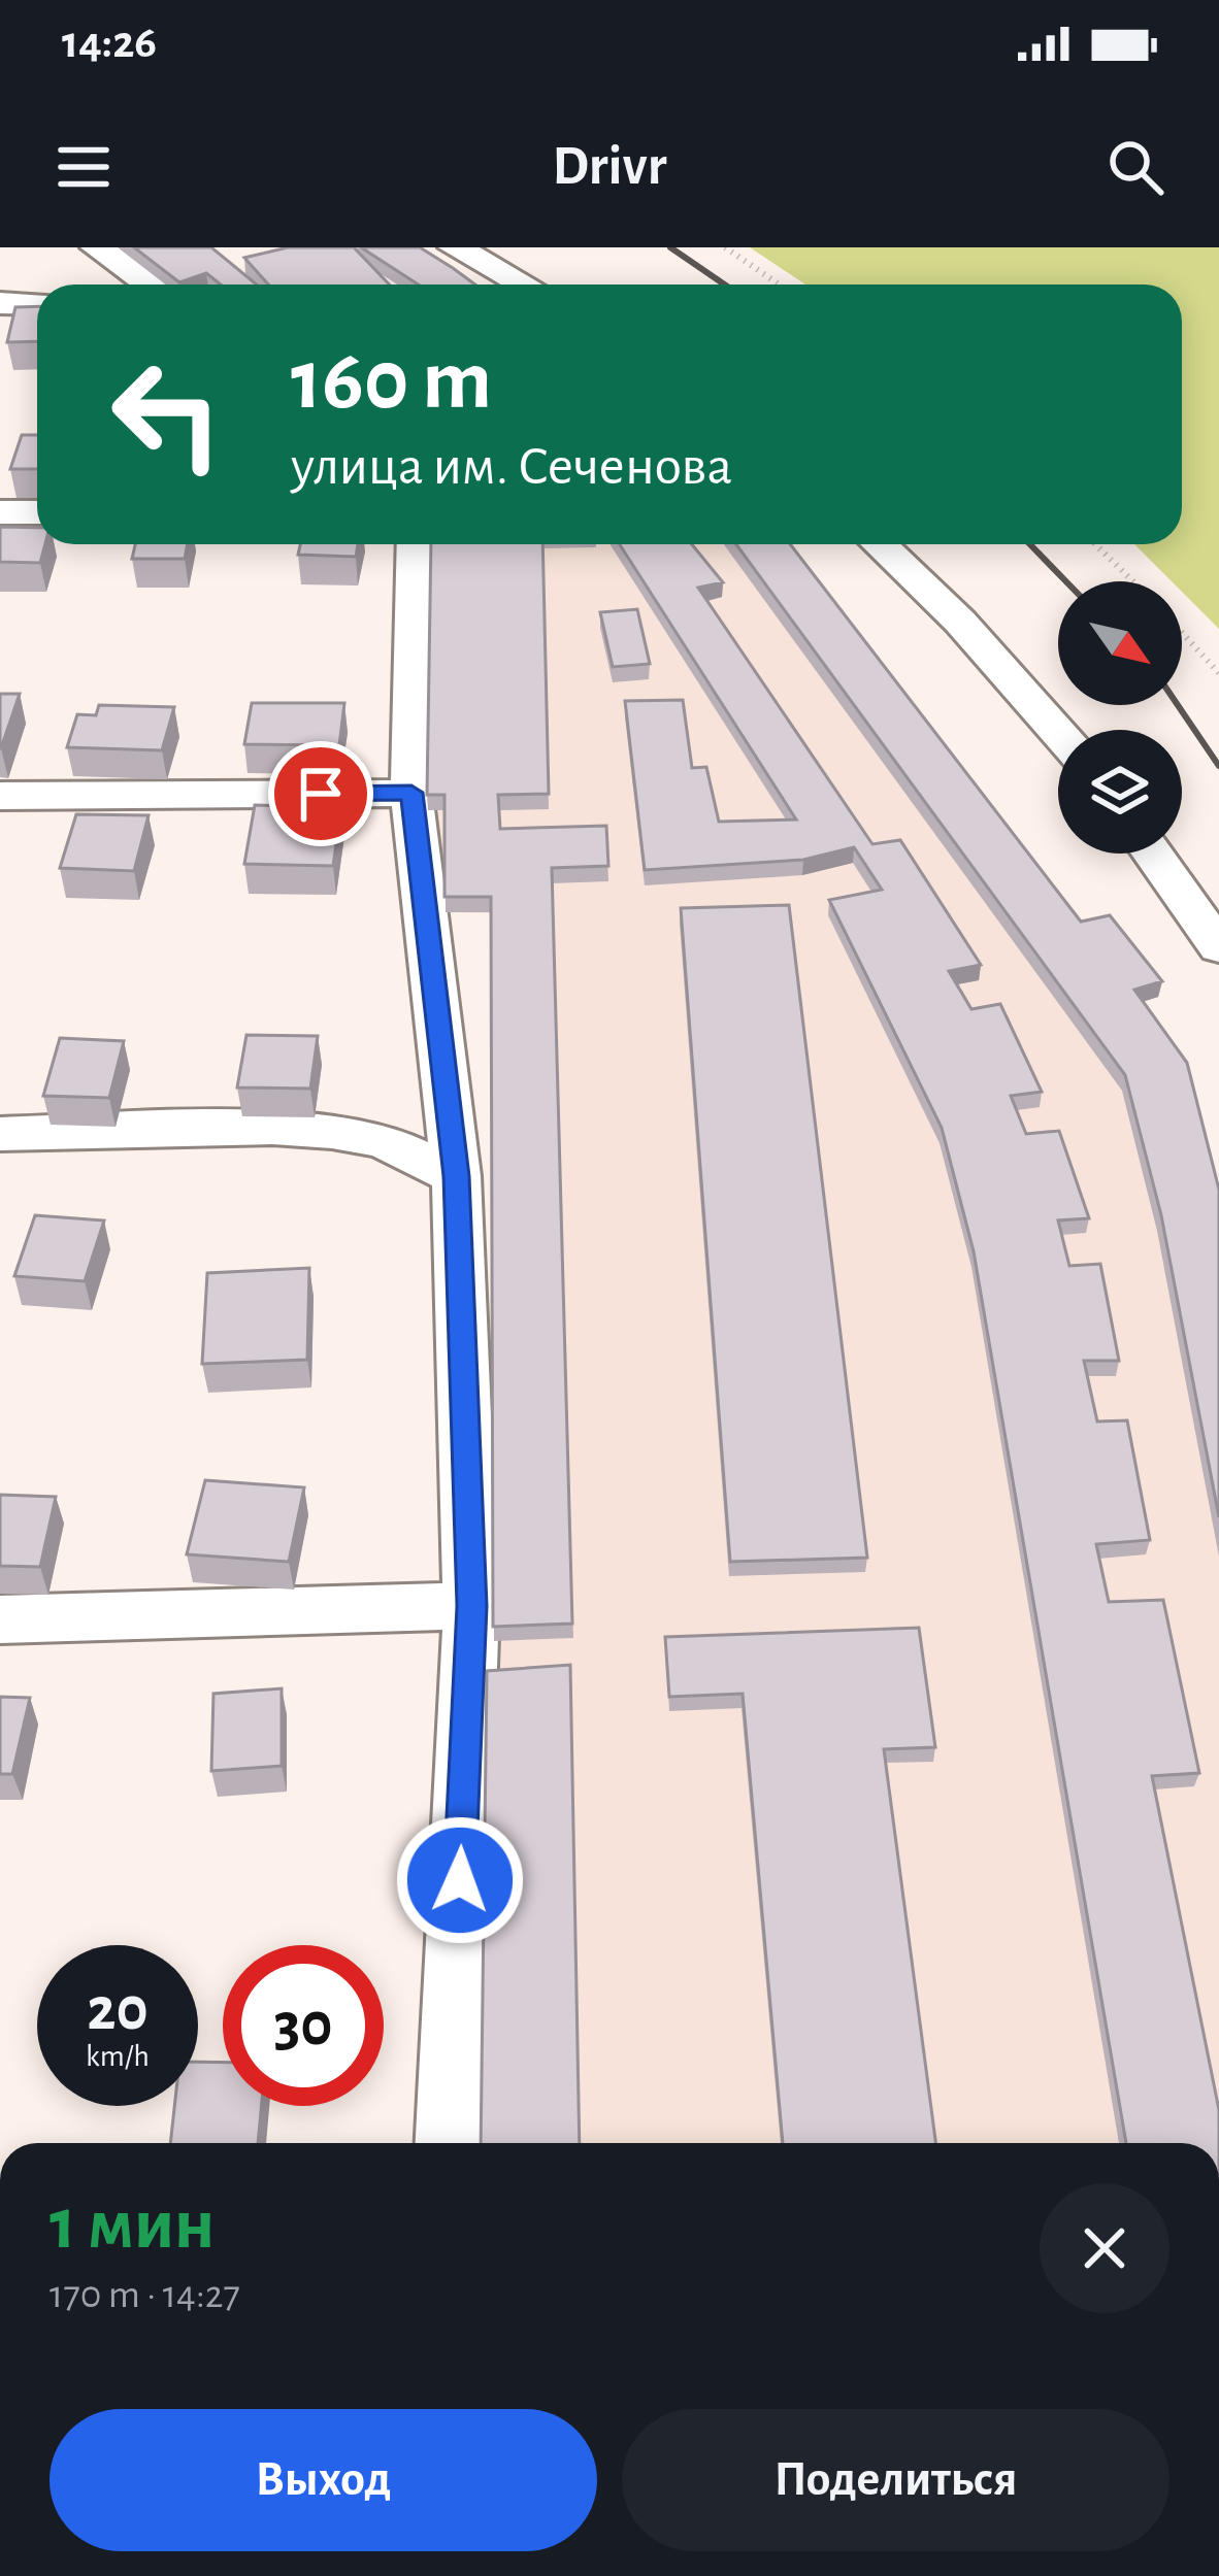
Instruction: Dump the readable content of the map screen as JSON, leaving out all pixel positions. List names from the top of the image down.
{
  "north": "bottom right",
  "page": {
    "status": "14:26",
    "header": "Drivr",
    "turn": ["160 m", "улица им. Сеченова"],
    "speed": "20 km/h",
    "limit": "30",
    "heading": ["1 мин", "170 m · 14:27"],
    "buttons": ["Выход", "Поделиться"]
  }
}
